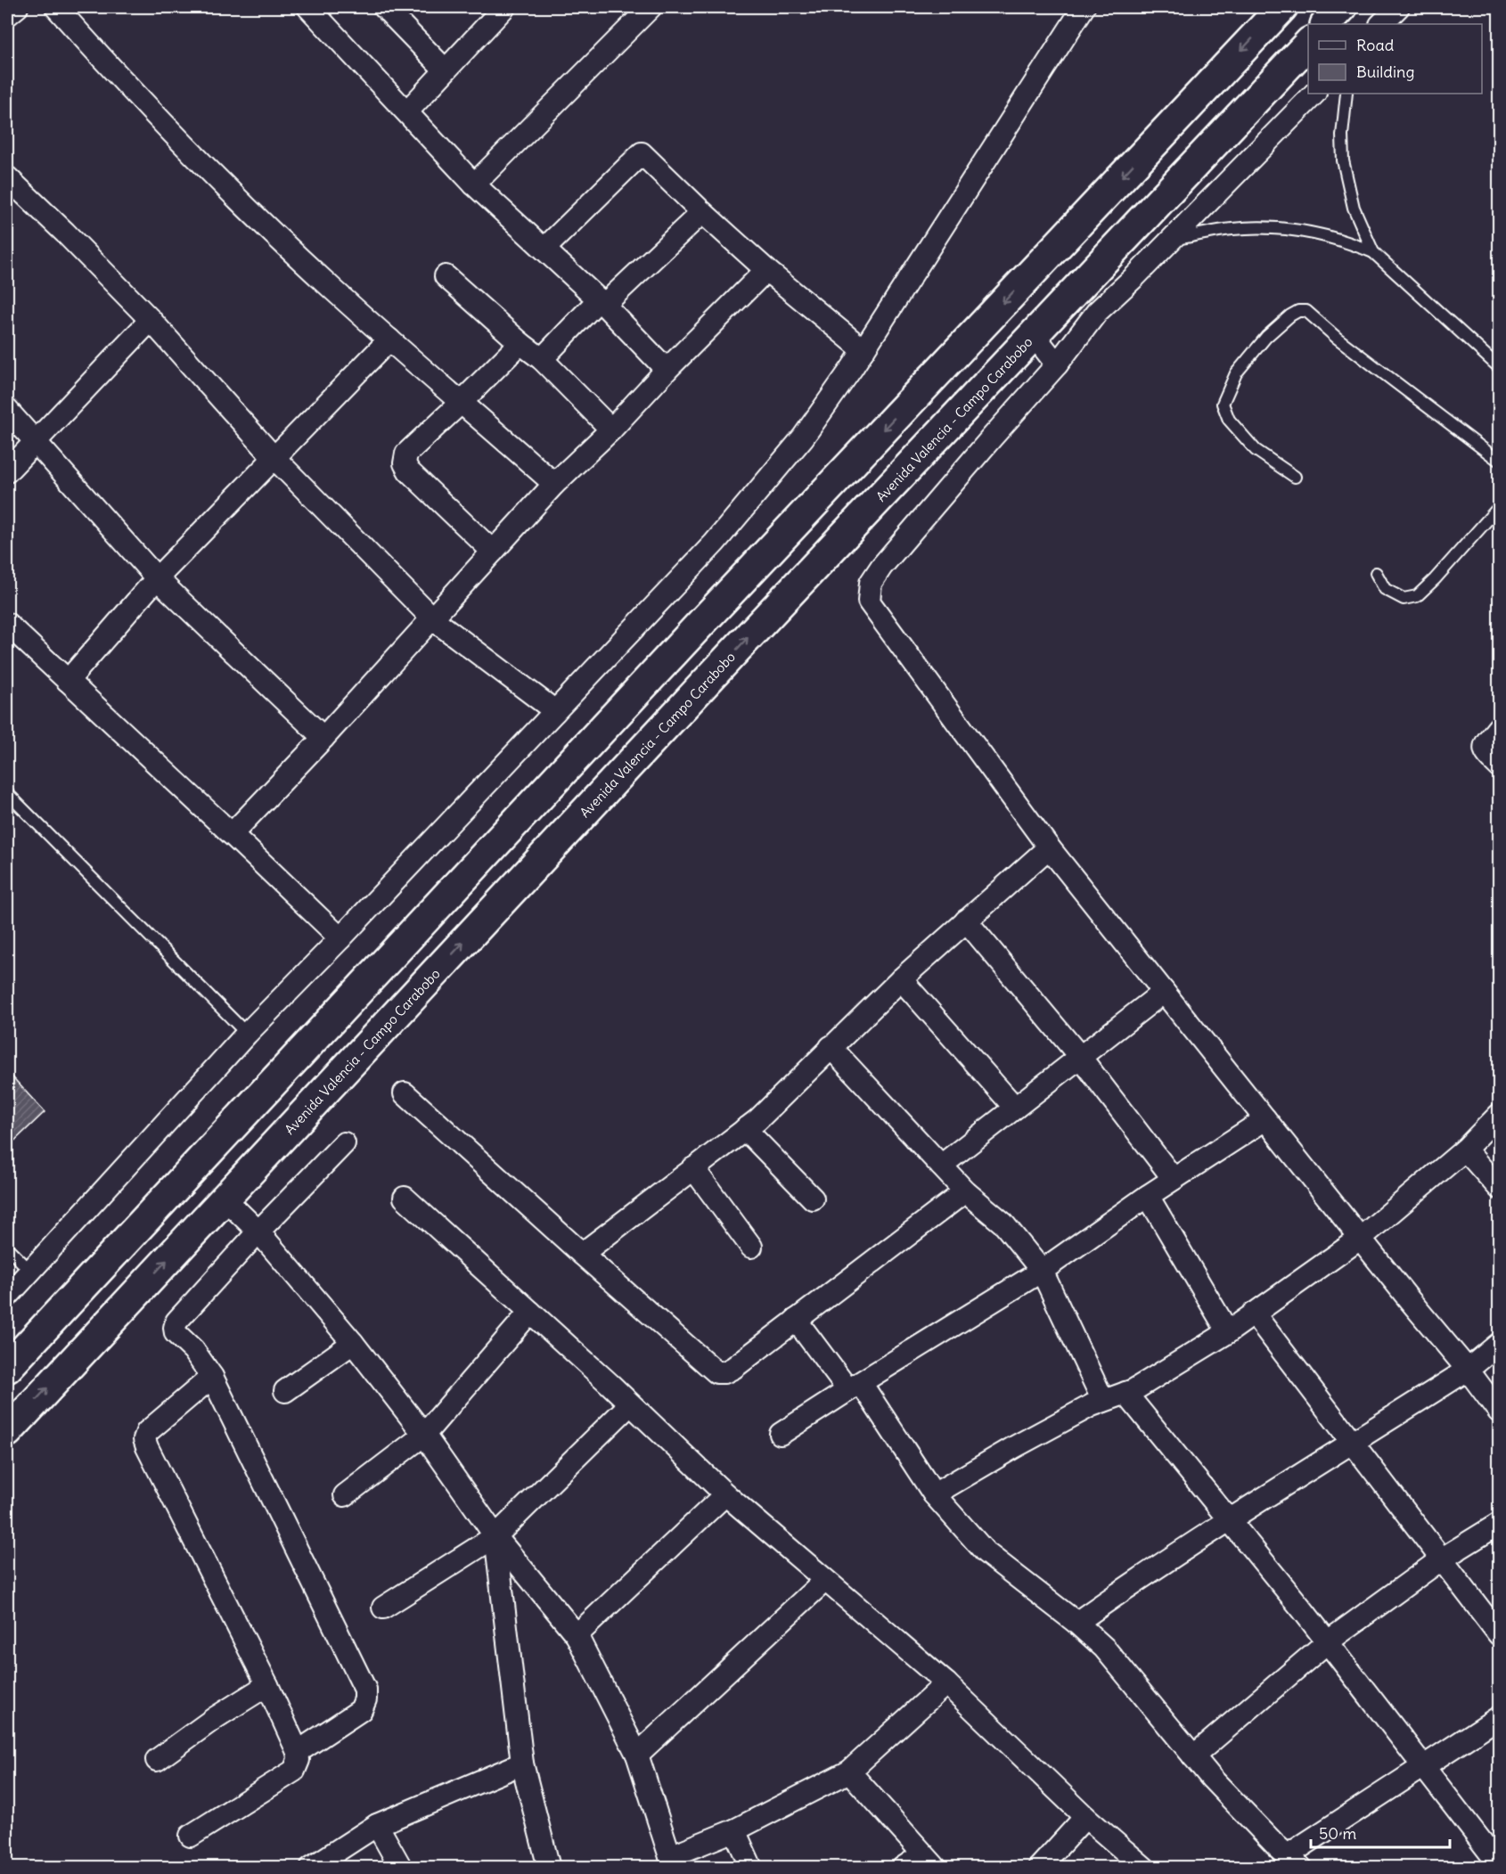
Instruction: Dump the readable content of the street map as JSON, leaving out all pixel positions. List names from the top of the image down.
{
  "streets": {
    "highway": ["Avenida Valencia - Campo Carabobo"]
  },
  "legend": ["Road", "Building"],
  "scale_bar": "50 m"
}
